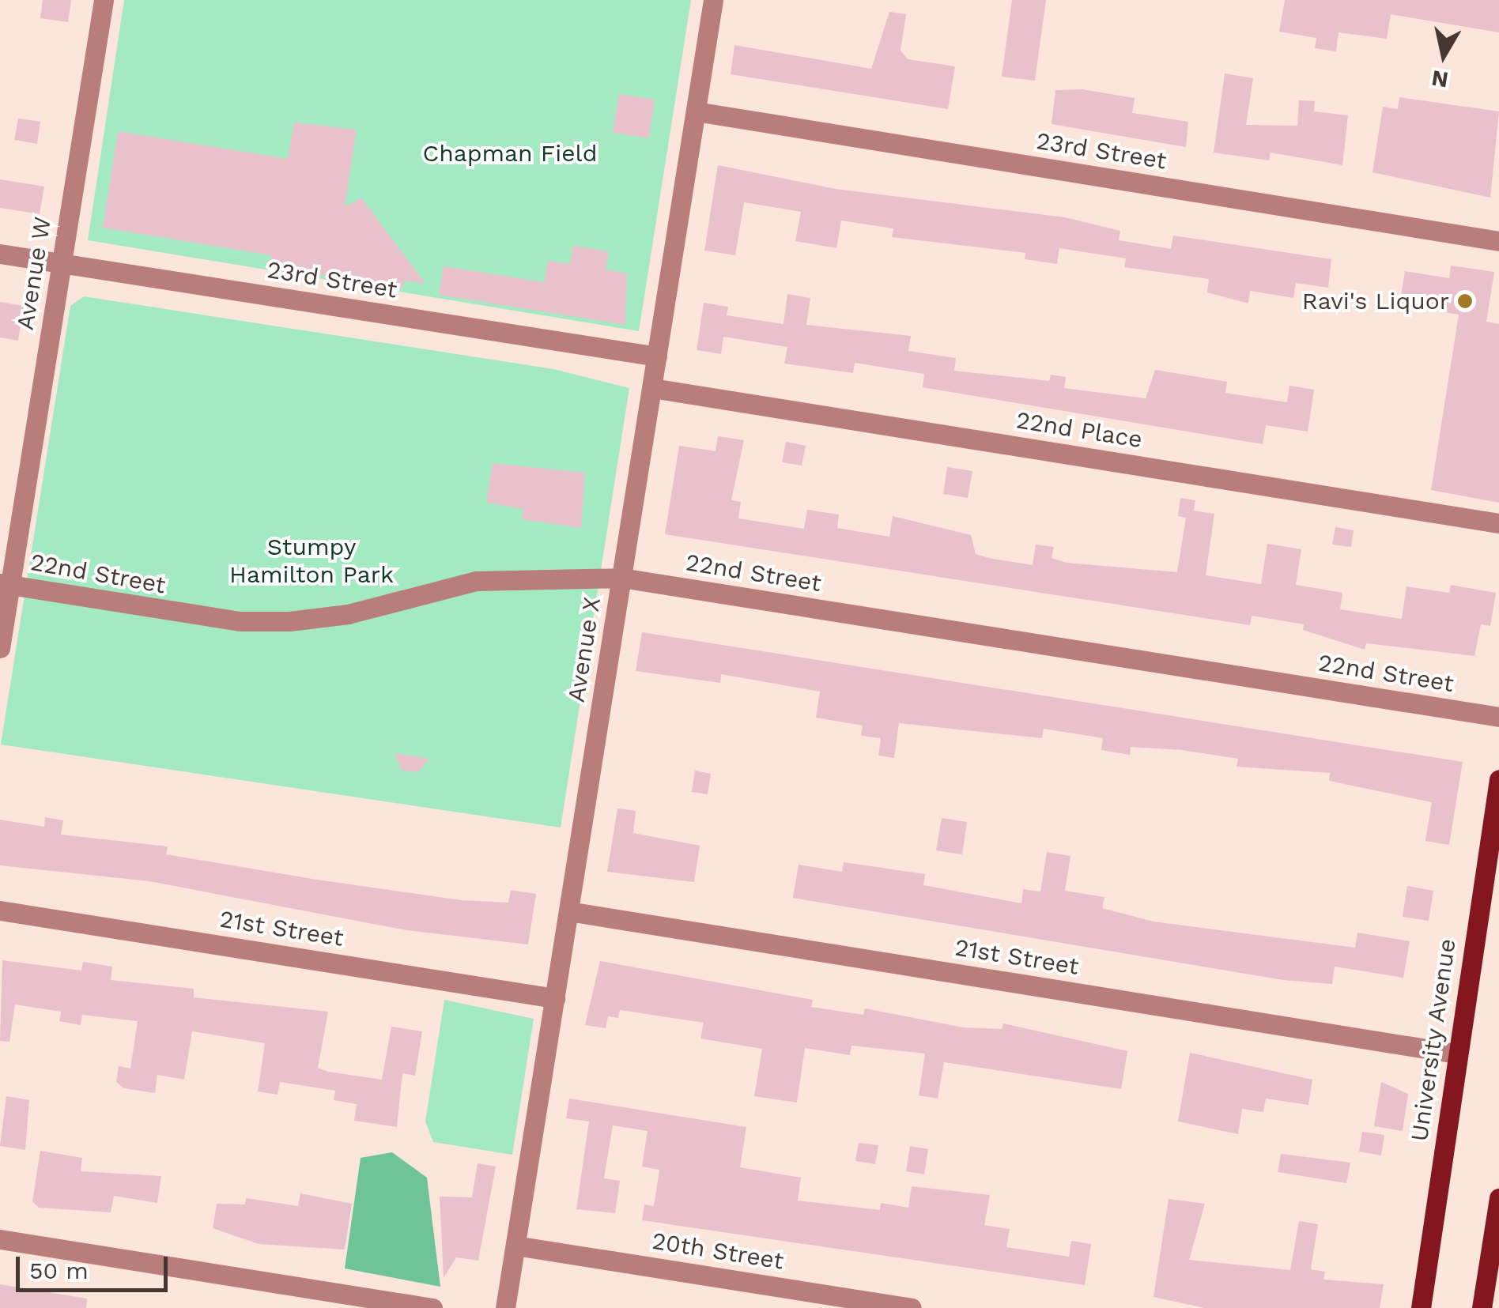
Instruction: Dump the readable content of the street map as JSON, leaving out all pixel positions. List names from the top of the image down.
{
  "streets": {
    "main road": ["University Avenue"],
    "street": [
      "23rd Street",
      "Avenue W",
      "22nd Place",
      "22nd Street",
      "Avenue X",
      "21st Street",
      "20th Street"
    ]
  },
  "crossings": [
    ["23rd Street", "Avenue W"],
    ["23rd Street", "Avenue X"],
    ["Avenue W", "22nd Street"],
    ["22nd Place", "Avenue X"],
    ["22nd Street", "Avenue X"],
    ["Avenue X", "21st Street"],
    ["Avenue X", "20th Street"],
    ["21st Street", "University Avenue"]
  ],
  "parks": ["Chapman Field", "Stumpy Hamilton Park"],
  "places": ["Ravi's Liquor"],
  "scale_bar": "50 m",
  "north": "bottom"
}
